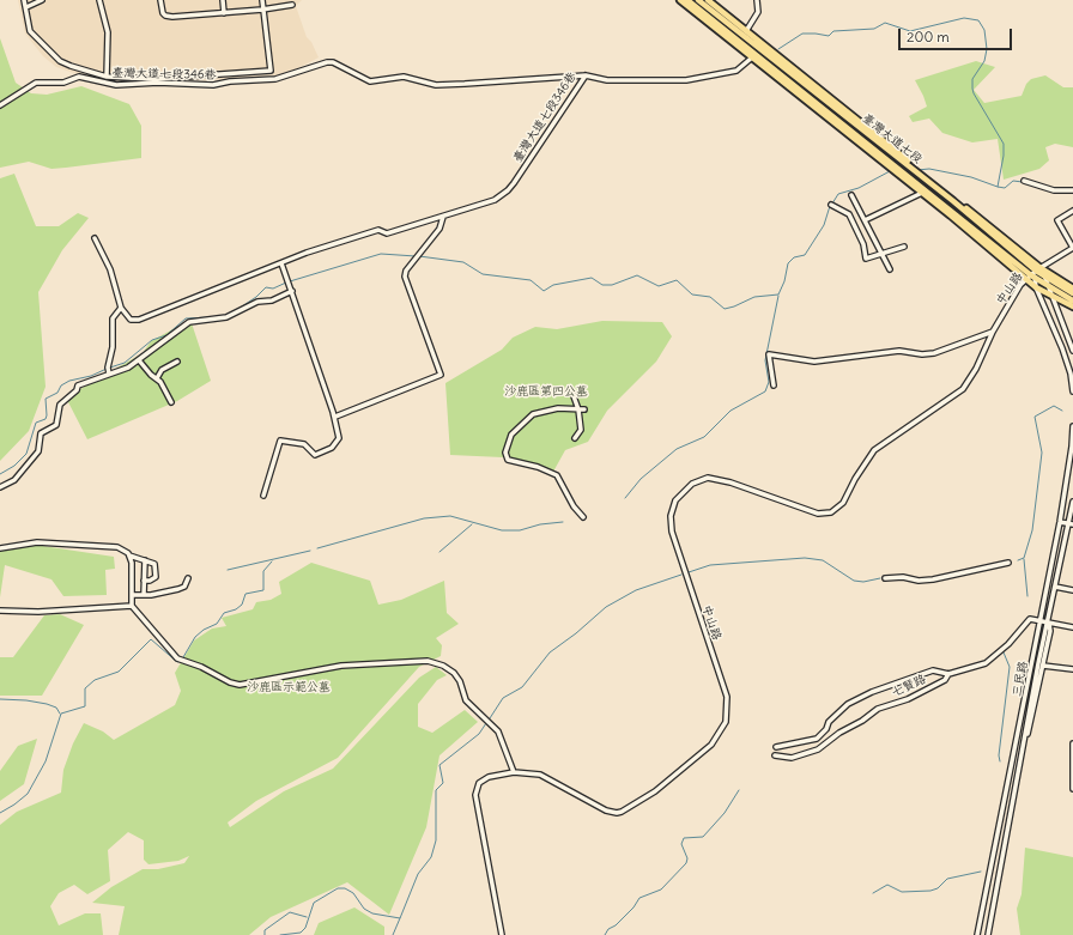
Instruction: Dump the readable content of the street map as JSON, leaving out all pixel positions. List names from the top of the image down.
{
  "streets": {
    "main road": ["臺灣大道七段"],
    "street": [
      "臺灣大道七段346巷",
      "中山路",
      "三民路",
      "七賢路"
    ]
  },
  "crossings": [
    ["臺灣大道七段", "中山路"],
    ["三民路", "七賢路"]
  ],
  "parks": ["沙鹿區第四公墓", "沙鹿區示範公墓"],
  "scale_bar": "200 m"
}
